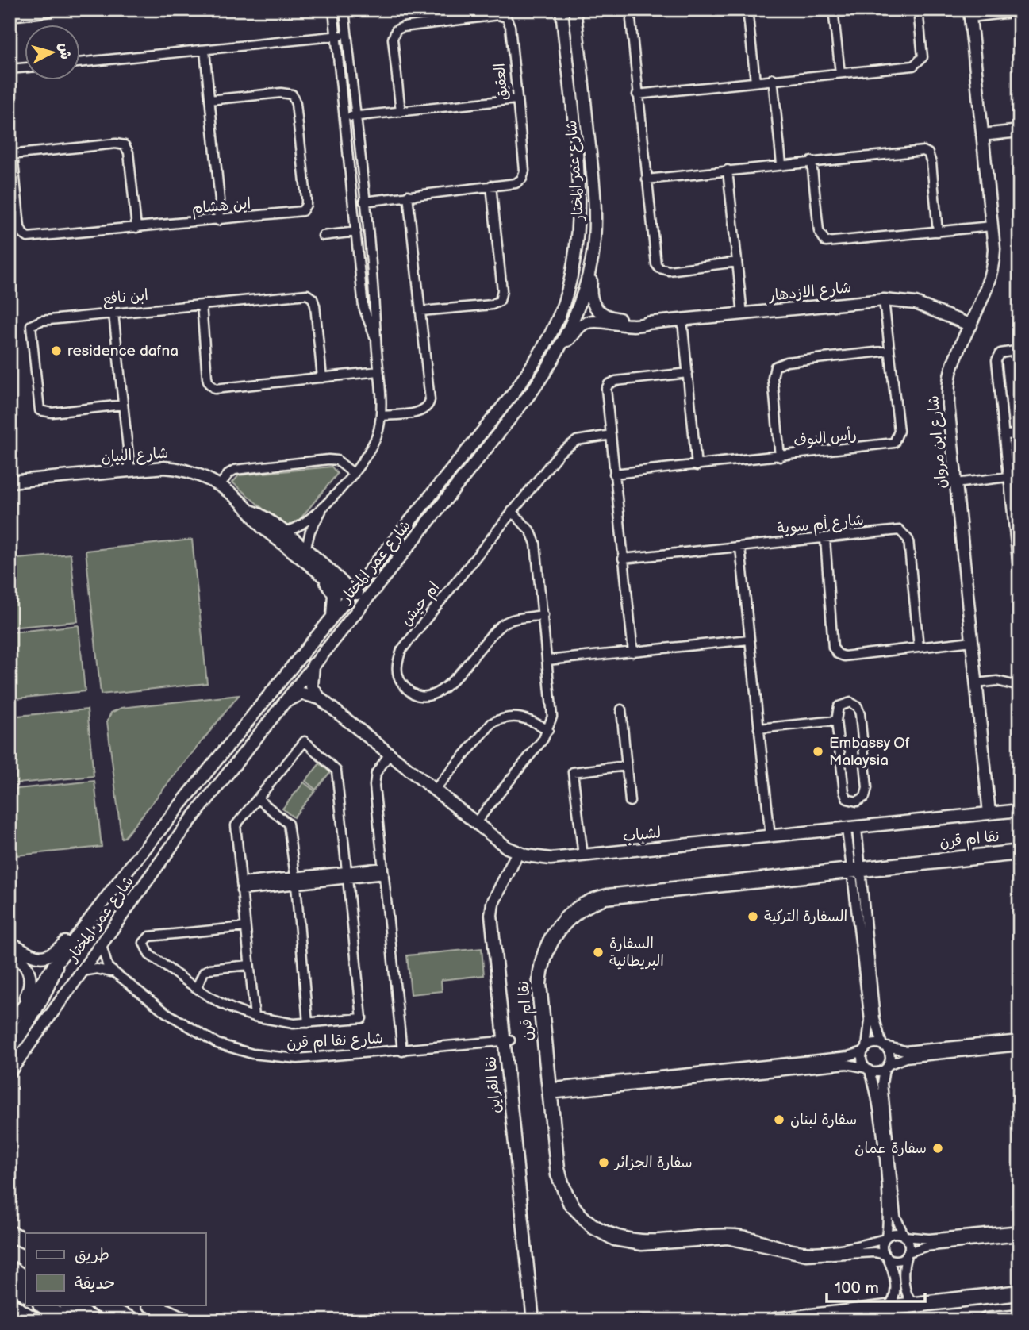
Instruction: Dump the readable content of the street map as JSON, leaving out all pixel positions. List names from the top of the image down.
{
  "streets": {
    "street": [
      "العقيق",
      "شارع عمر المختار",
      "ابن هشام",
      "شارع الازدهار",
      "ابن نافع",
      "رأس النوف",
      "شارع ابن مروان",
      "شارع البيان",
      "شارع أم سوية",
      "ام حيش",
      "لشباب",
      "نقا ام قرن",
      "شارع نقا ام قرن",
      "نقا القراين"
    ]
  },
  "crossings": [
    ["شارع عمر المختار", "شارع الازدهار"],
    ["شارع عمر المختار", "شارع البيان"],
    ["شارع عمر المختار", "شارع نقا ام قرن"],
    ["شارع الازدهار", "رأس النوف"],
    ["شارع الازدهار", "شارع ابن مروان"],
    ["شارع ابن مروان", "لشباب"],
    ["لشباب", "نقا القراين"],
    ["شارع نقا ام قرن", "نقا القراين"]
  ],
  "places": [
    "residence dafna",
    "Embassy Of Malaysia",
    "السفارة التركية",
    "السفارة البريطانية",
    "سفارة لبنان",
    "سفارة عمان",
    "سفارة الجزائر"
  ],
  "legend": ["طريق", "حديقة"],
  "scale_bar": "100 m",
  "north": "right"
}
